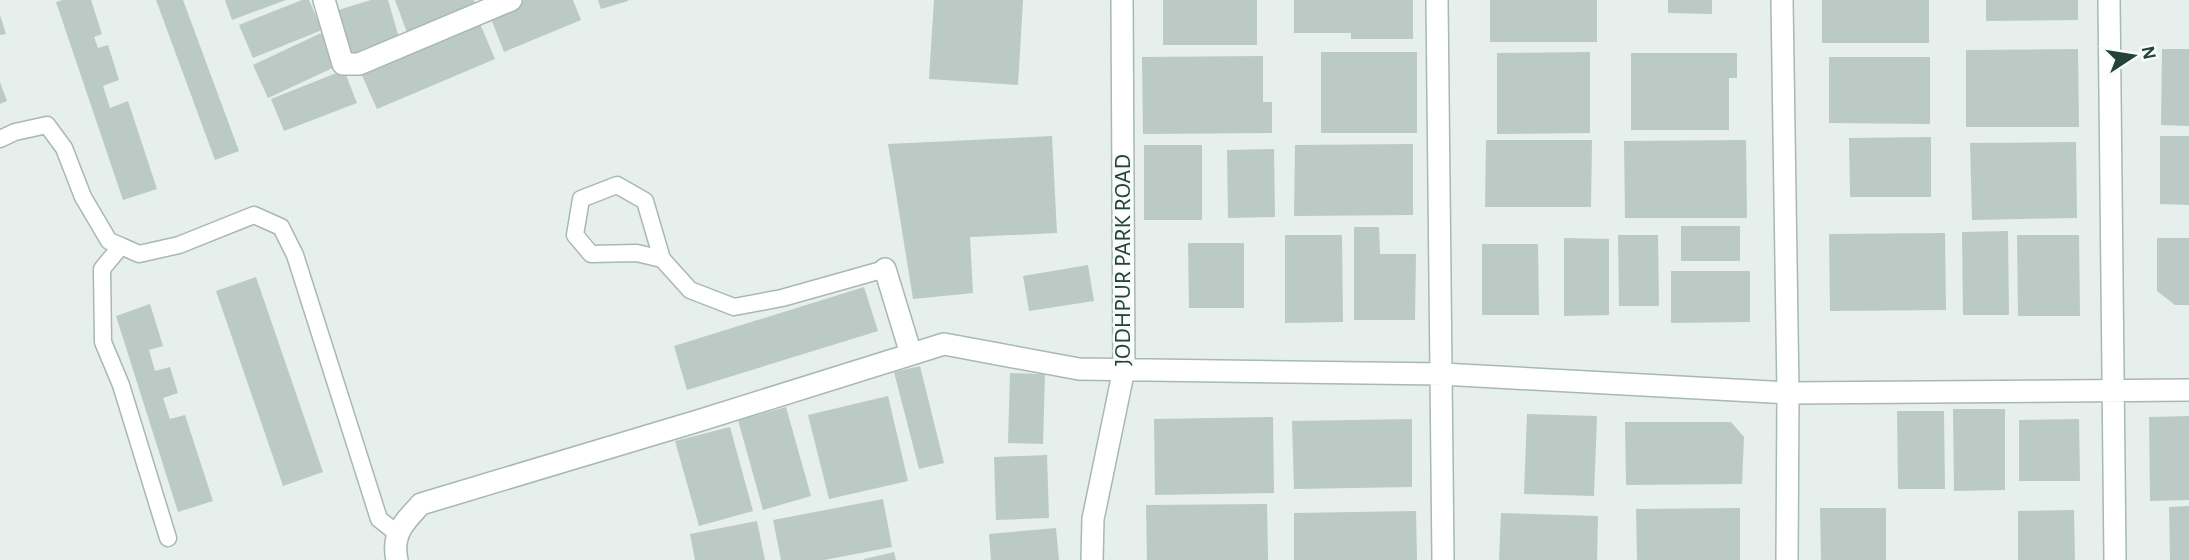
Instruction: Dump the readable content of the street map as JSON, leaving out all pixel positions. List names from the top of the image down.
{
  "streets": {
    "street": ["JODHPUR PARK ROAD"]
  },
  "north": "right"
}
